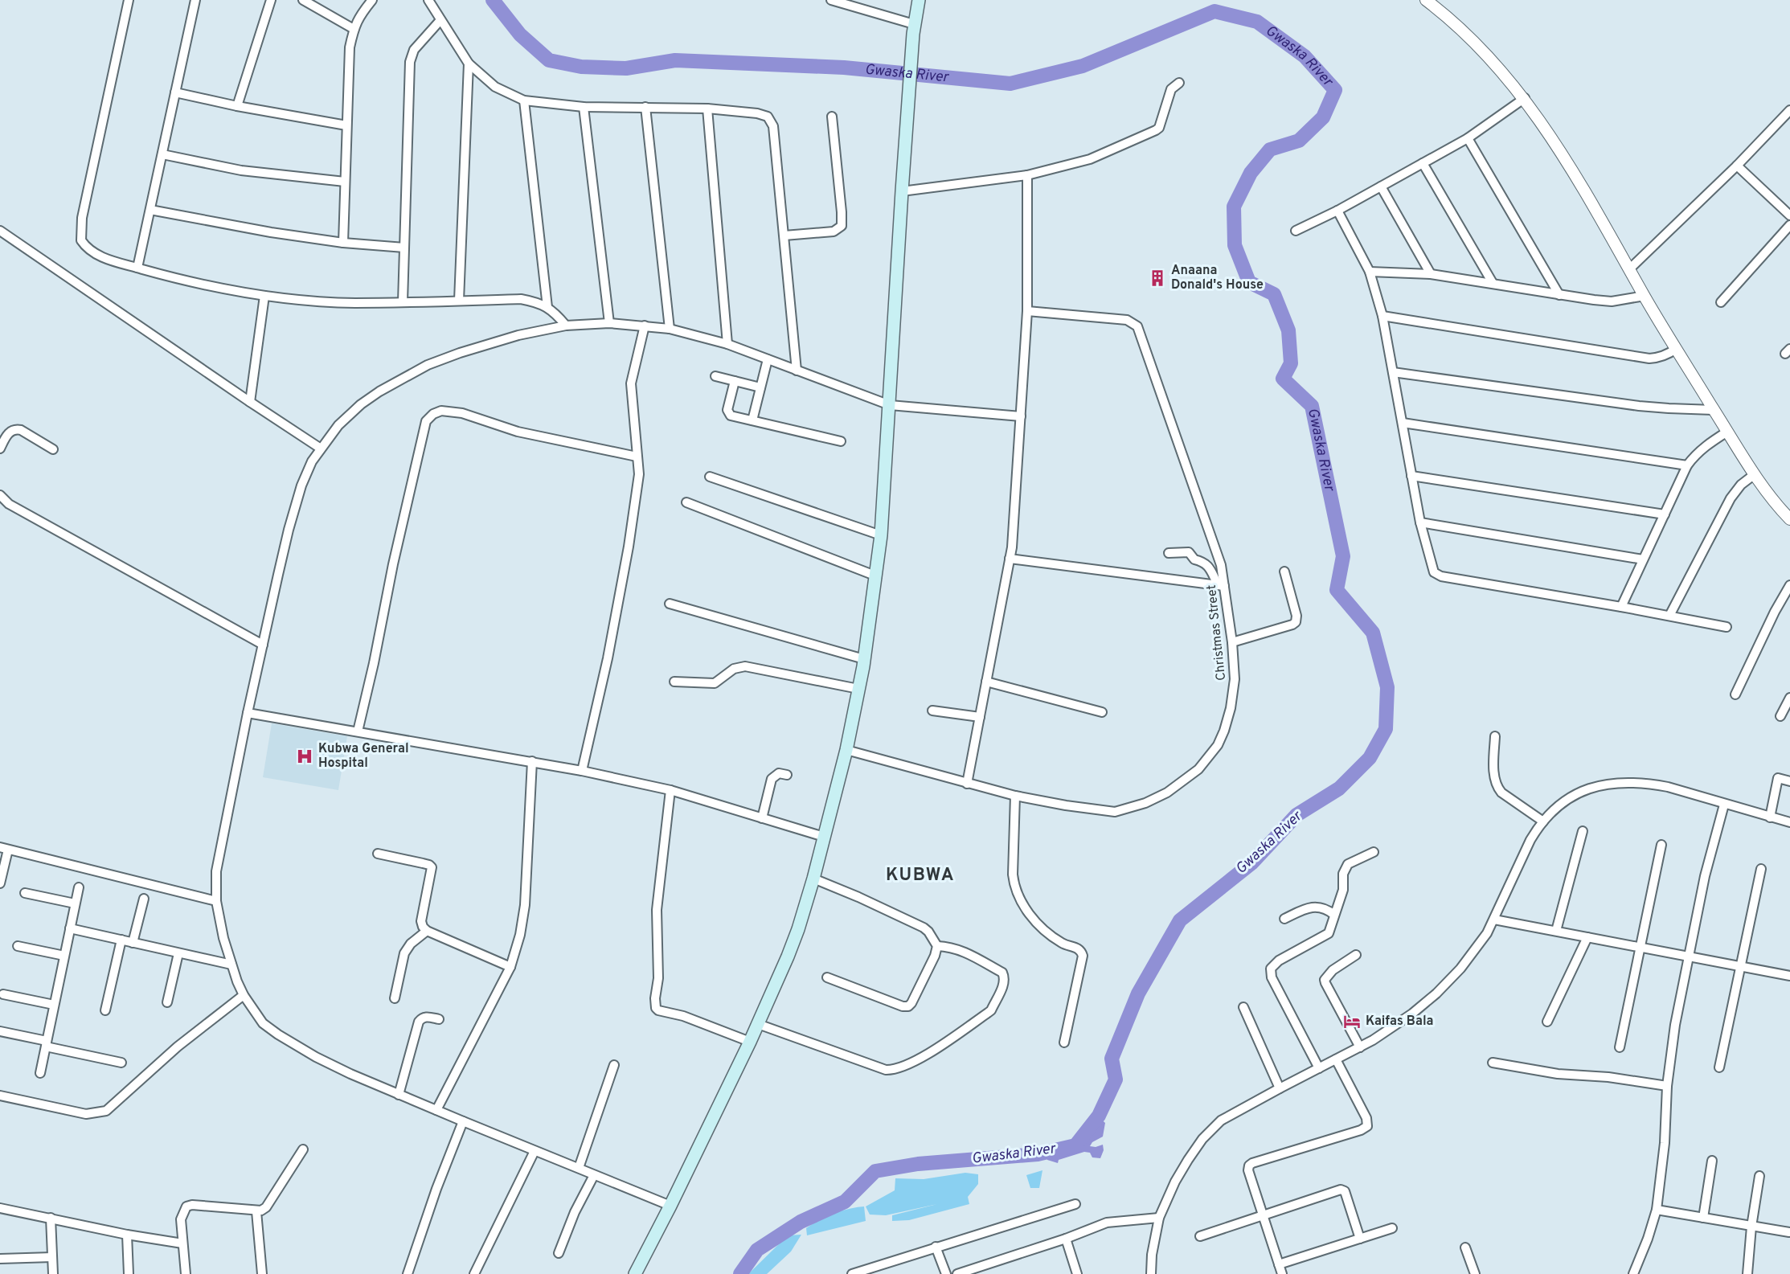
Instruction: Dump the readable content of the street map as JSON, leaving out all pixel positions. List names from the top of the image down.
{
  "streets": {
    "street": ["Christmas Street"]
  },
  "districts": ["KUBWA"],
  "water": ["Gwaska River"],
  "places": {
    "building": ["Anaana Donald's House"],
    "hospital": ["Kubwa General Hospital"],
    "hotel": ["Kaifas Bala"]
  }
}
